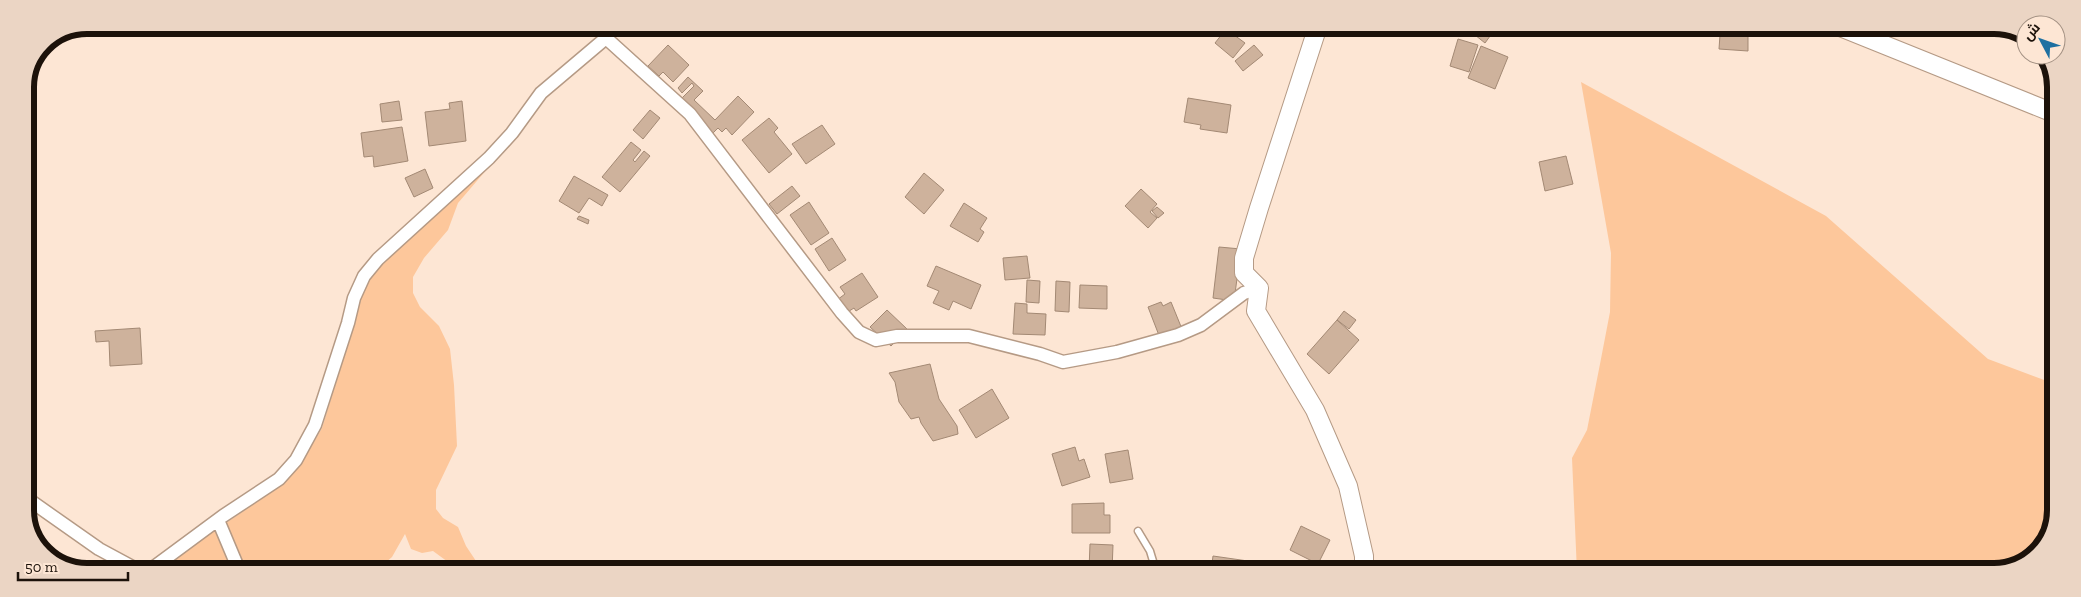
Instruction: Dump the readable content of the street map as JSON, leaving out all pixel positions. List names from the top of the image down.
{
  "scale_bar": "50 m",
  "north": "top left"
}
